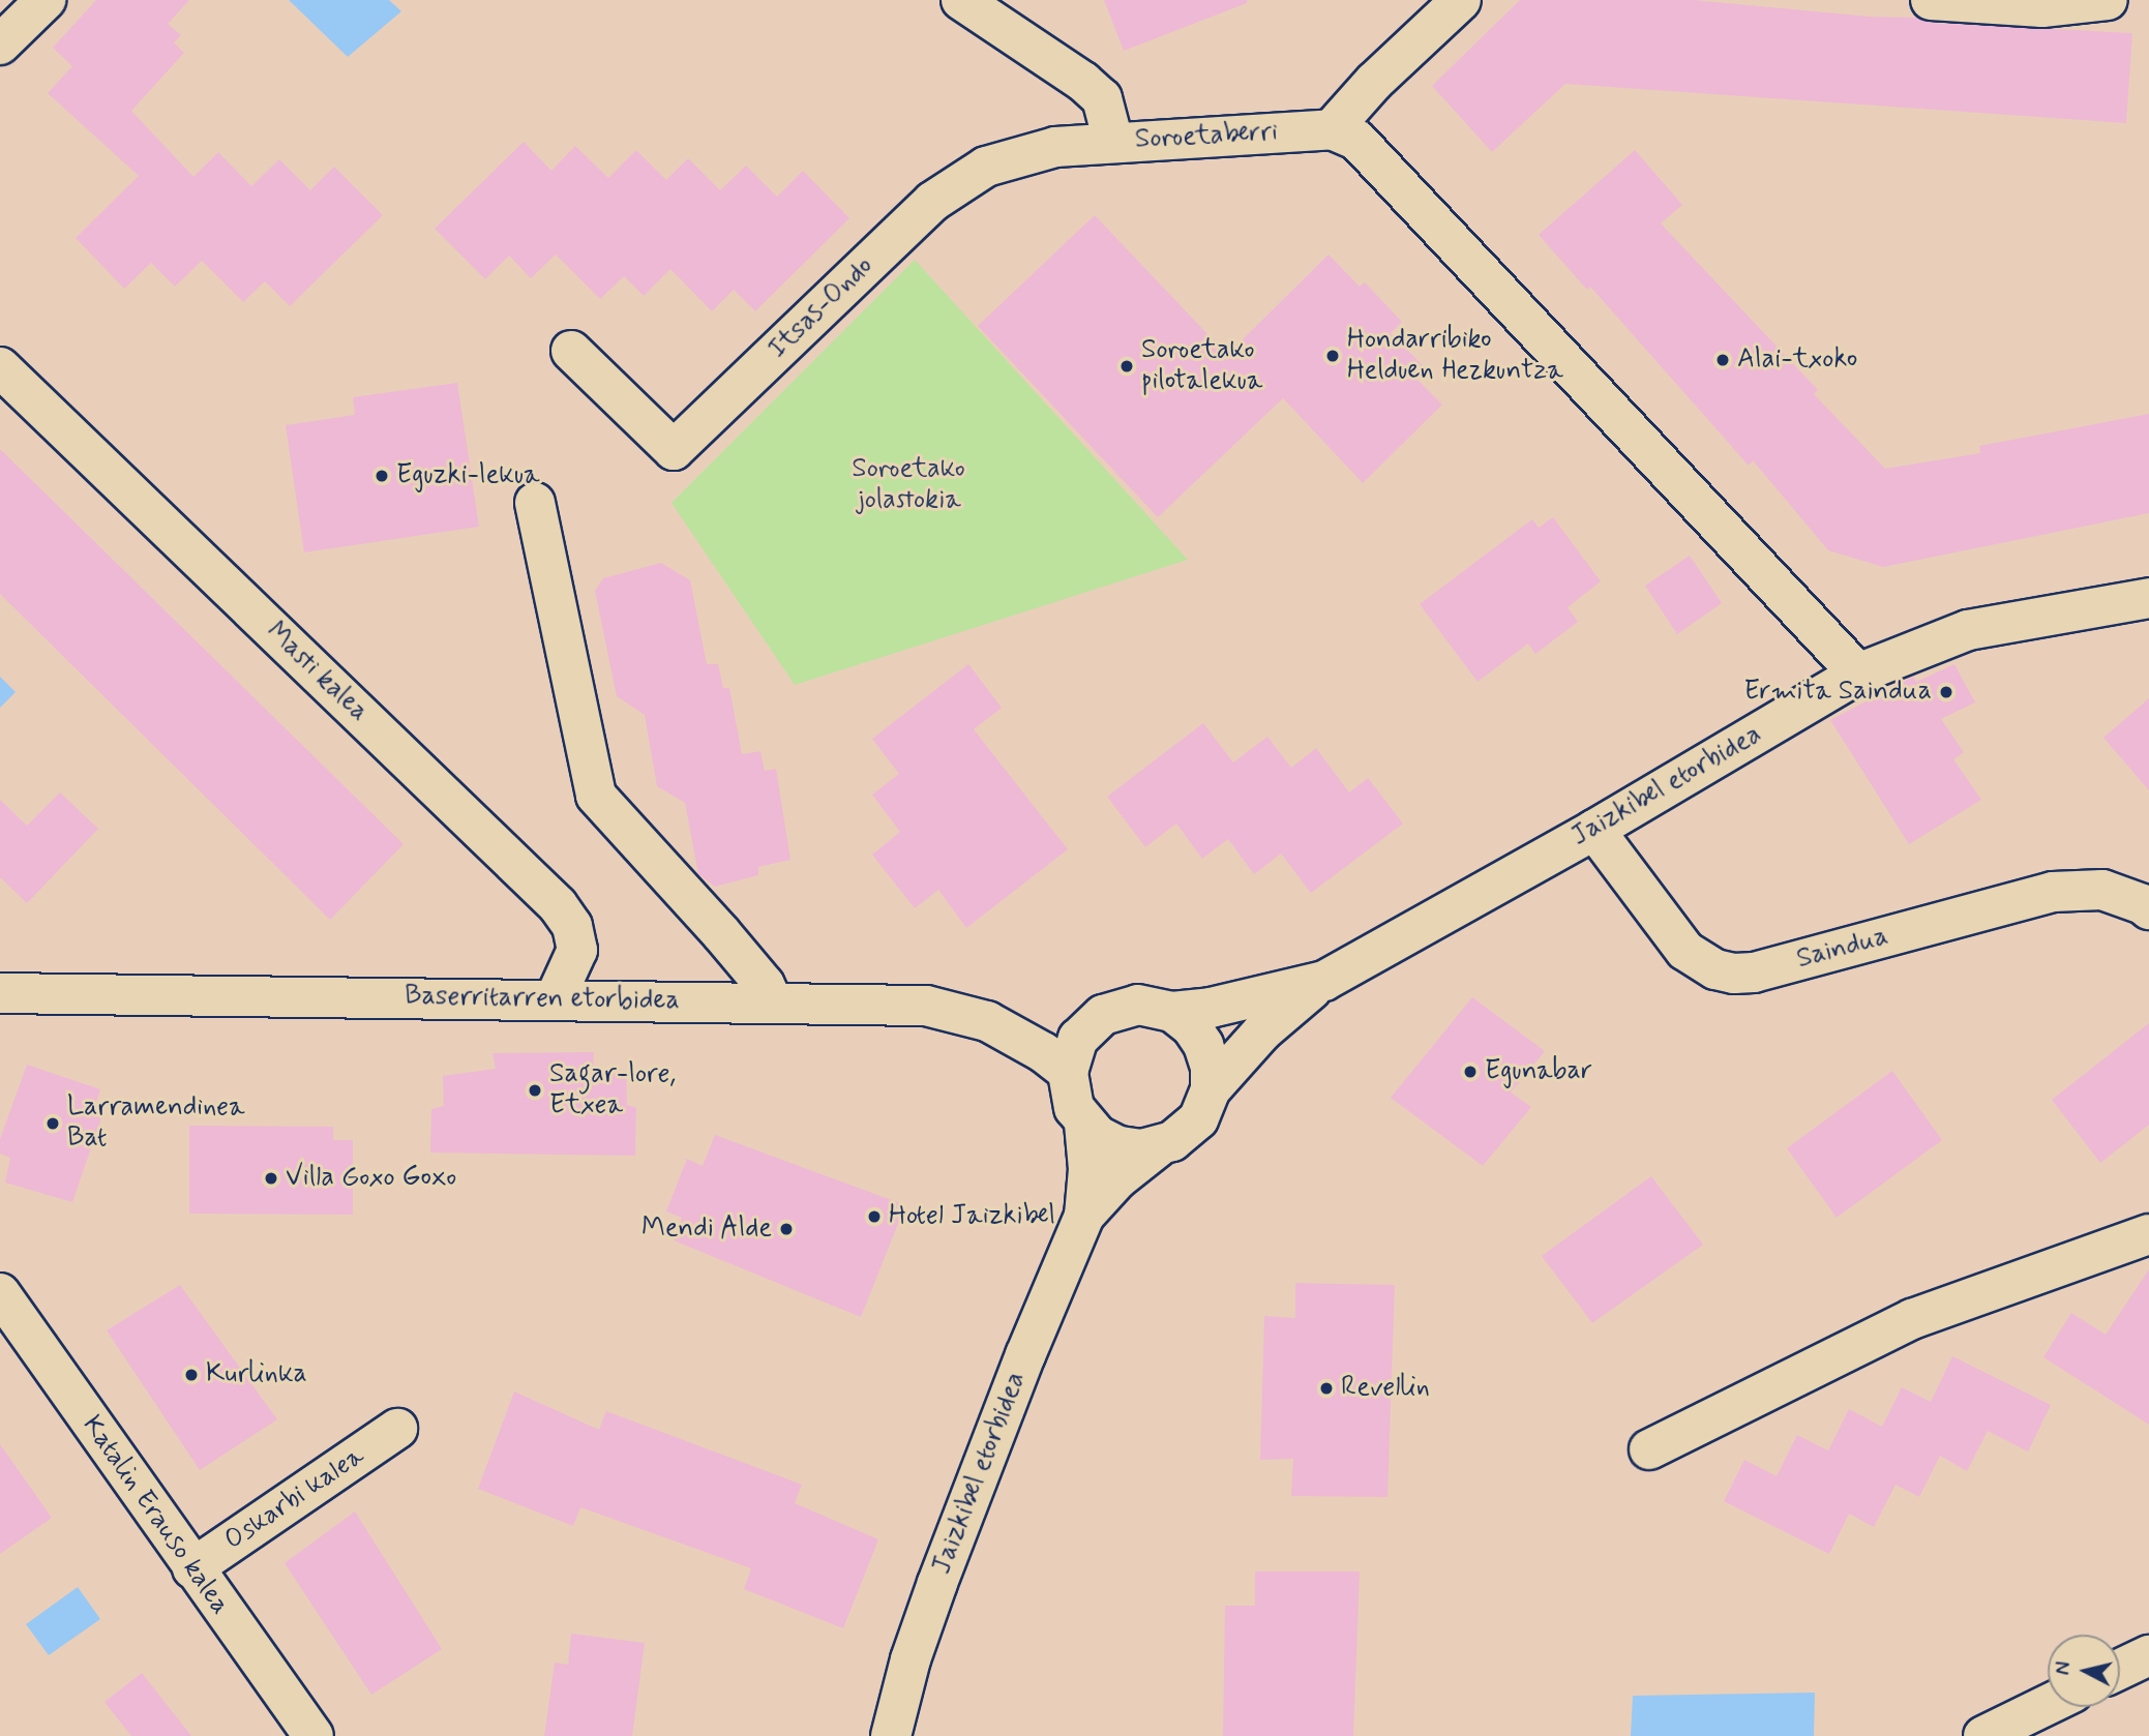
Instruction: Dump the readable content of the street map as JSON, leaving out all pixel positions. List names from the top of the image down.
{
  "streets": {
    "street": [
      "Soroetaberri",
      "Itsas-Ondo",
      "Masti kalea",
      "Jaizkibel etorbidea",
      "Saindua",
      "Baserritarren etorbidea",
      "Oskarbi kalea",
      "Katalin Erauso kalea"
    ]
  },
  "crossings": [
    ["Soroetaberri", "Itsas-Ondo"],
    ["Masti kalea", "Baserritarren etorbidea"],
    ["Jaizkibel etorbidea", "Saindua"],
    ["Jaizkibel etorbidea", "Baserritarren etorbidea"],
    ["Oskarbi kalea", "Katalin Erauso kalea"]
  ],
  "parks": ["Soroetako jolastokia"],
  "places": [
    "Hondarribiko Helduen Hezkuntza",
    "Alai-txoko",
    "Soroetako pilotalekua",
    "Eguzki-lekua",
    "Ermita Saindua",
    "Egunabar",
    "Sagar-lore, Etxea",
    "Larramendinea Bat",
    "Villa Goxo Goxo",
    "Hotel Jaizkibel",
    "Mendi Alde",
    "Kurlinka",
    "Revellin"
  ],
  "north": "left"
}
